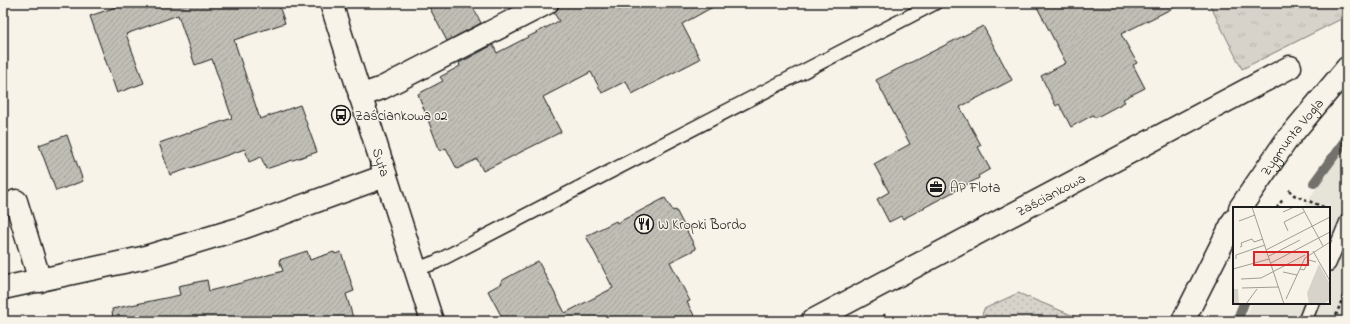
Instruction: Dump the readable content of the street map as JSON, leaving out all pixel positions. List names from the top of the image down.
{
  "streets": {
    "street": ["Zygmunta Vogla", "Syta", "Zaściankowa"]
  },
  "places": {
    "bus stop": ["Zaściankowa 02"],
    "office": ["AP Flota"],
    "restaurant": ["W Kropki Bordo"]
  }
}
